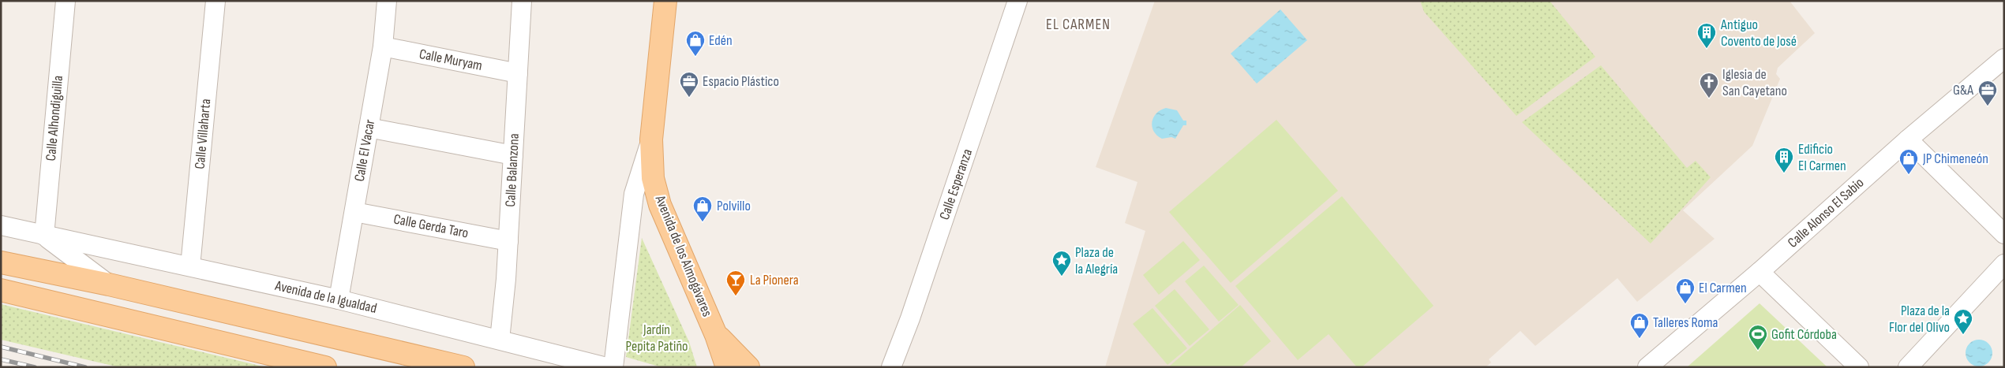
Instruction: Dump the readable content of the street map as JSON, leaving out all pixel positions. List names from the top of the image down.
{
  "streets": {
    "main road": ["Avenida de los Almogávares", "Avenida de la Igualdad"],
    "street": [
      "Calle Muryam",
      "Calle Alhondiguilla",
      "Calle Villaharta",
      "Calle El Vacar",
      "Calle Balanzona",
      "Calle Esperanza",
      "Calle Alonso El Sabio",
      "Calle Gerda Taro"
    ]
  },
  "crossings": [
    ["Calle Muryam", "Calle El Vacar"],
    ["Calle Muryam", "Calle Balanzona"],
    ["Calle Alhondiguilla", "Avenida de la Igualdad"],
    ["Calle Villaharta", "Avenida de la Igualdad"],
    ["Calle El Vacar", "Calle Gerda Taro"],
    ["Calle El Vacar", "Avenida de la Igualdad"],
    ["Calle Balanzona", "Calle Gerda Taro"],
    ["Calle Balanzona", "Avenida de la Igualdad"]
  ],
  "districts": ["EL CARMEN"],
  "parks": ["Jardín Pepita Patiño"],
  "places": {
    "building": ["Antiguo Covento de José", "Edificio El Carmen"],
    "shop": [
      "Edén",
      "JP Chimeneón",
      "Polvillo",
      "El Carmen",
      "Talleres Roma"
    ],
    "office": ["Espacio Plástico", "G&A"],
    "church": ["Iglesia de San Cayetano"],
    "place": ["Plaza de la Alegría", "Plaza de la Flor del Olivo"],
    "bar": ["La Pionera"],
    "sports": ["Gofit Córdoba"]
  }
}
